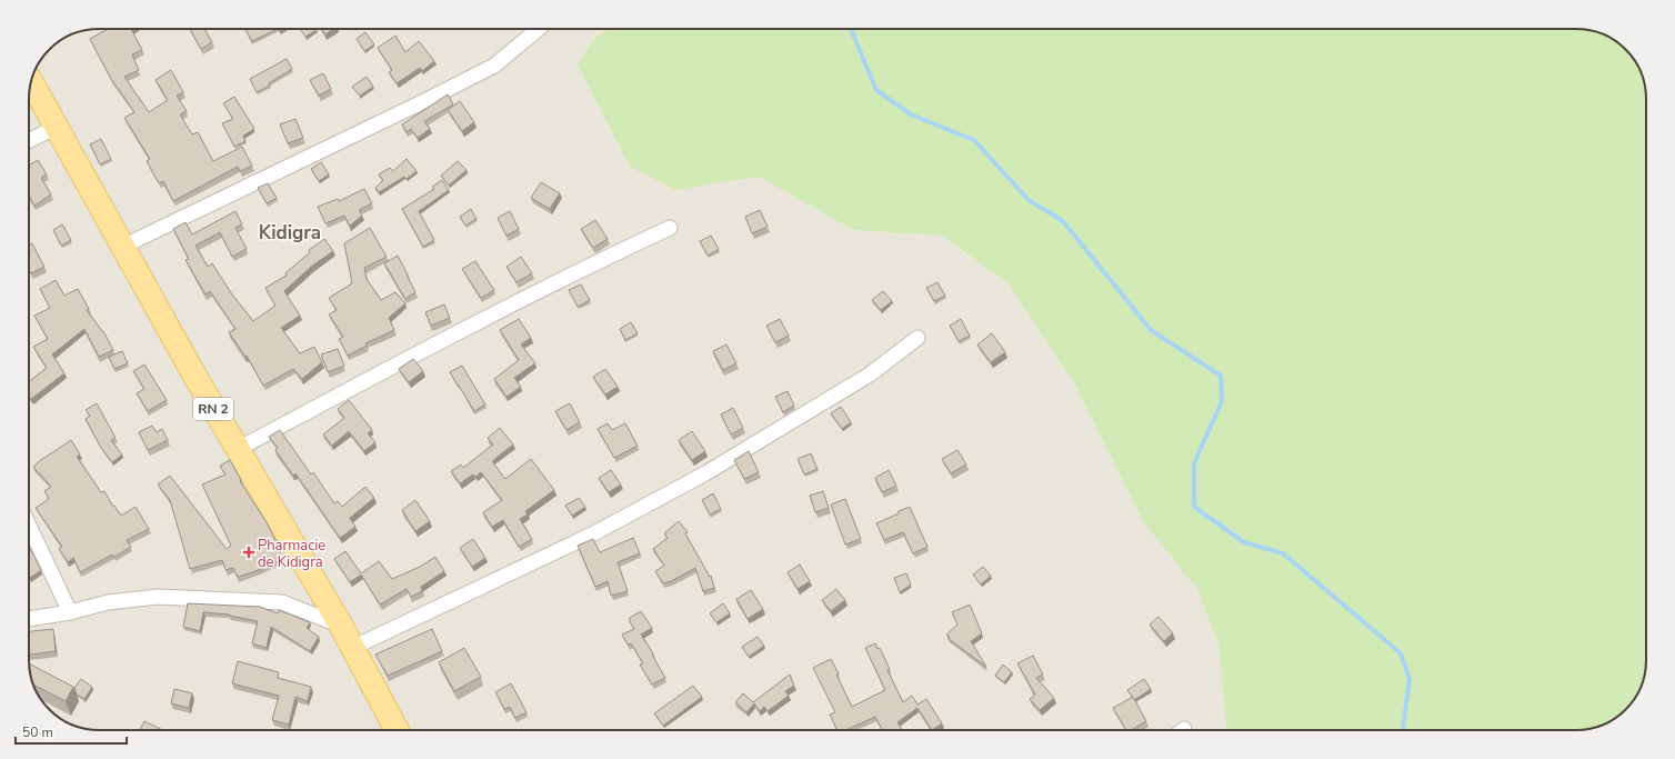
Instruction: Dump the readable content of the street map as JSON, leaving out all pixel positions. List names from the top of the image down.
{
  "streets": {
    "main road": ["RN 2"]
  },
  "districts": ["Kidigra"],
  "places": {
    "health": ["Pharmacie de Kidigra"]
  },
  "scale_bar": "50 m"
}
